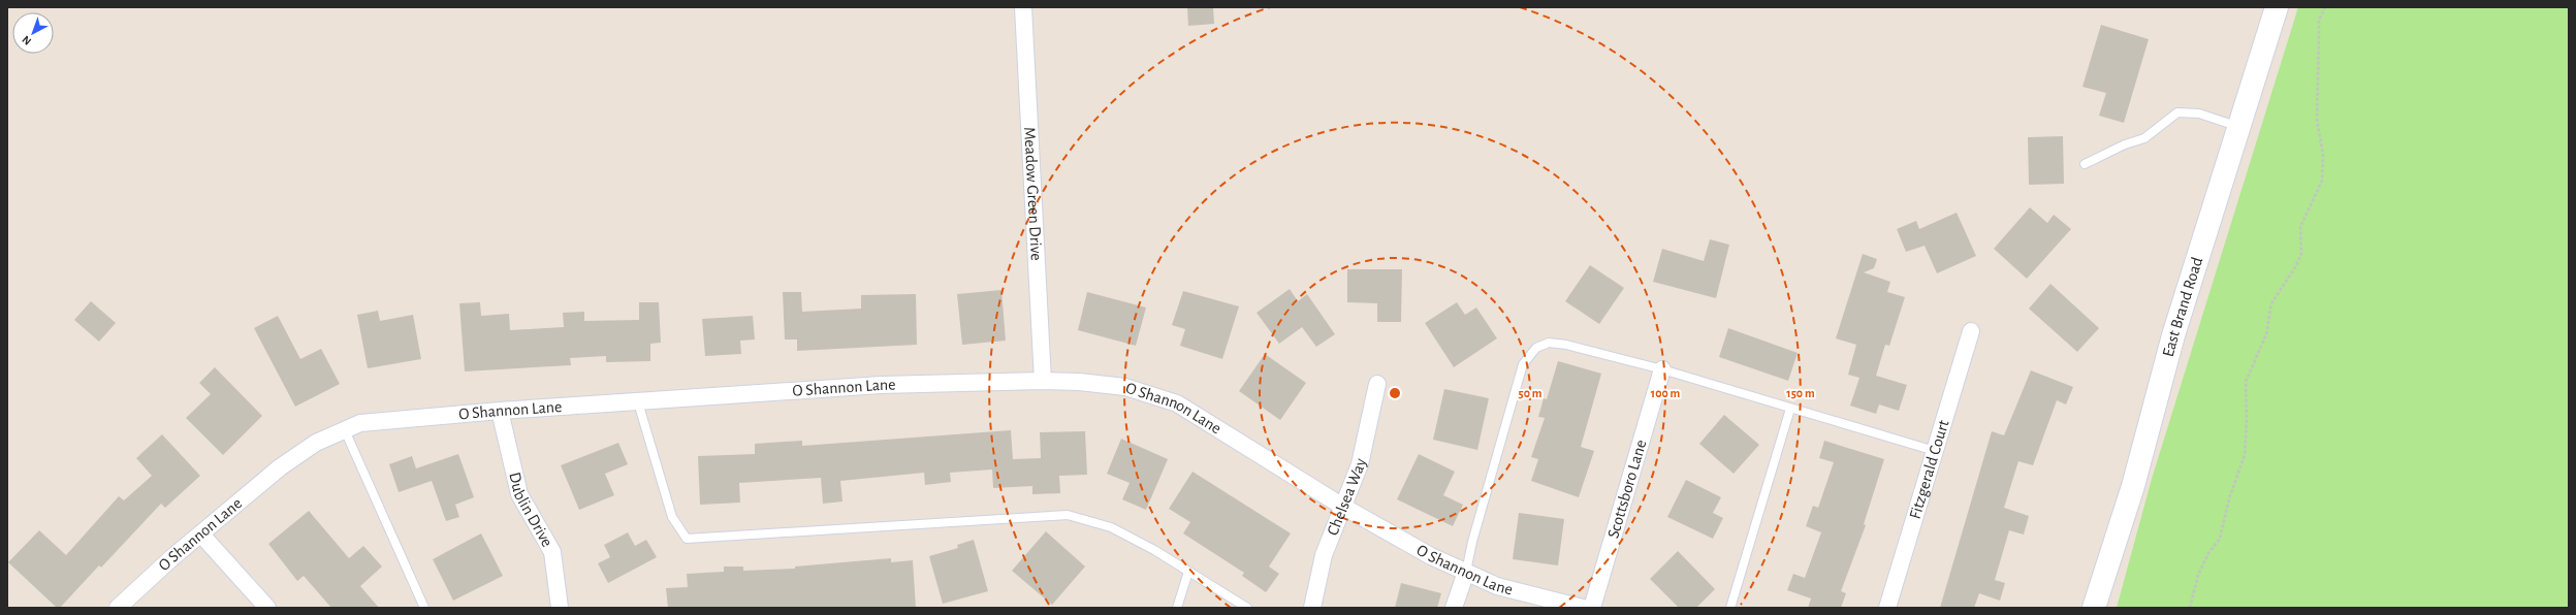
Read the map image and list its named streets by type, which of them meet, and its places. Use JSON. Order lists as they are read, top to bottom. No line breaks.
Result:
{"streets":{"main road":["East Brand Road"],"street":["Meadow Green Drive","O Shannon Lane","Fitzgerald Court","Scottsboro Lane","Chelsea Way","Dublin Drive"]},"crossings":[["Meadow Green Drive","O Shannon Lane"],["O Shannon Lane","Chelsea Way"],["O Shannon Lane","Dublin Drive"]],"north":"bottom left","rings":["50 m","100 m","150 m"]}
